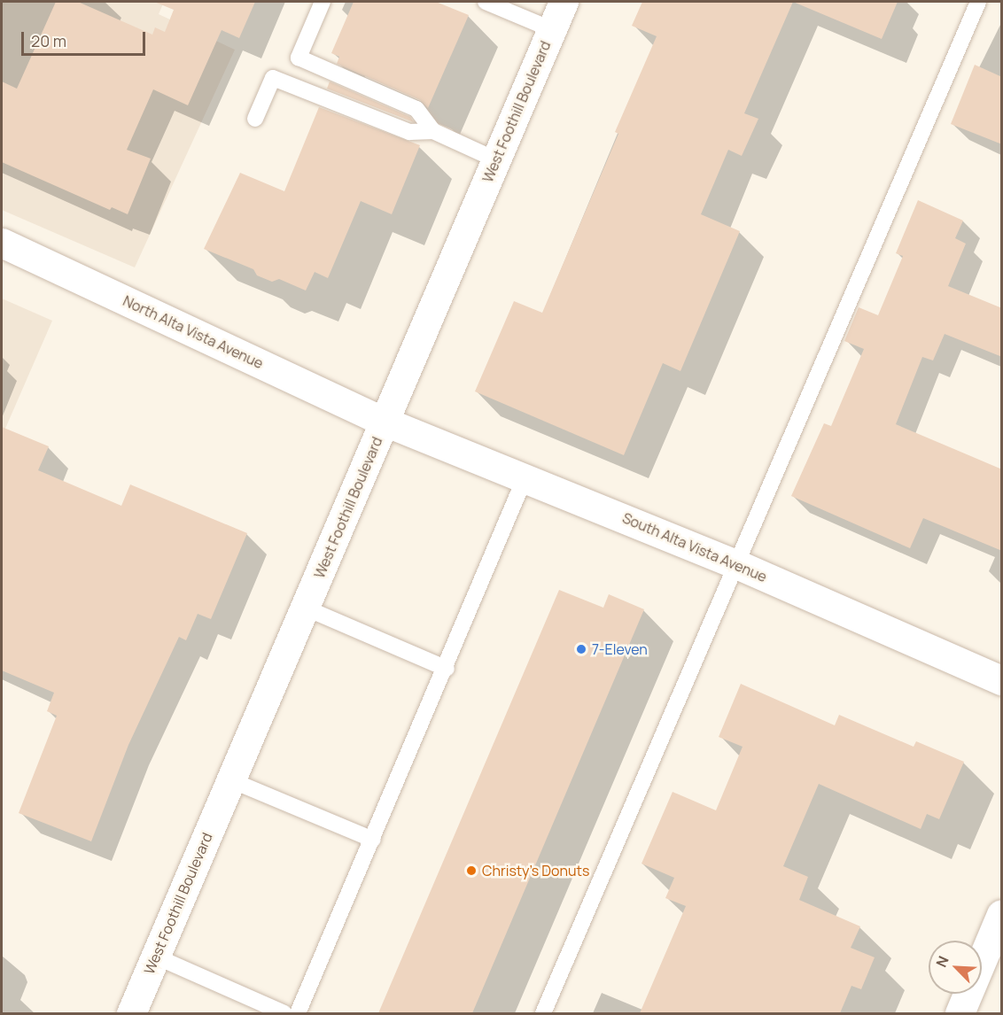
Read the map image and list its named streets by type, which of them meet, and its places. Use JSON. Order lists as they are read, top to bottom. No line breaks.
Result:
{"streets":{"street":["West Foothill Boulevard","North Alta Vista Avenue","South Alta Vista Avenue"]},"crossings":[["West Foothill Boulevard","North Alta Vista Avenue"],["West Foothill Boulevard","South Alta Vista Avenue"],["North Alta Vista Avenue","South Alta Vista Avenue"]],"places":["7-Eleven","Christy's Donuts"],"scale_bar":"20 m","north":"top left"}
